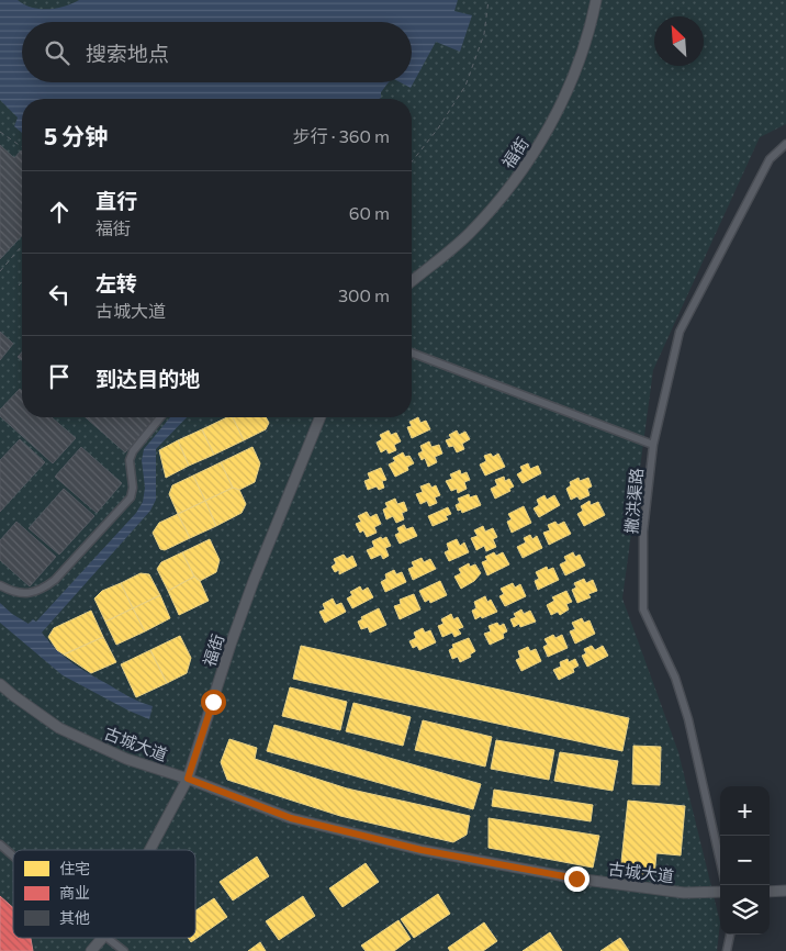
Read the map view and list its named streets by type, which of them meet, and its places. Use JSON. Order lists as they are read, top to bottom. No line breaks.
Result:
{"streets":{"street":["福街","撇洪渠路","古城大道"]},"crossings":[["福街","古城大道"]],"legend":["住宅","商业","其他"],"north":"top left","page":{"search":"搜索地点","heading":["5 分钟","步行 · 360 m"],"list":[["直行","福街","60 m"],["左转","古城大道","300 m"],"到达目的地"],"map_buttons":["+","−"]}}
